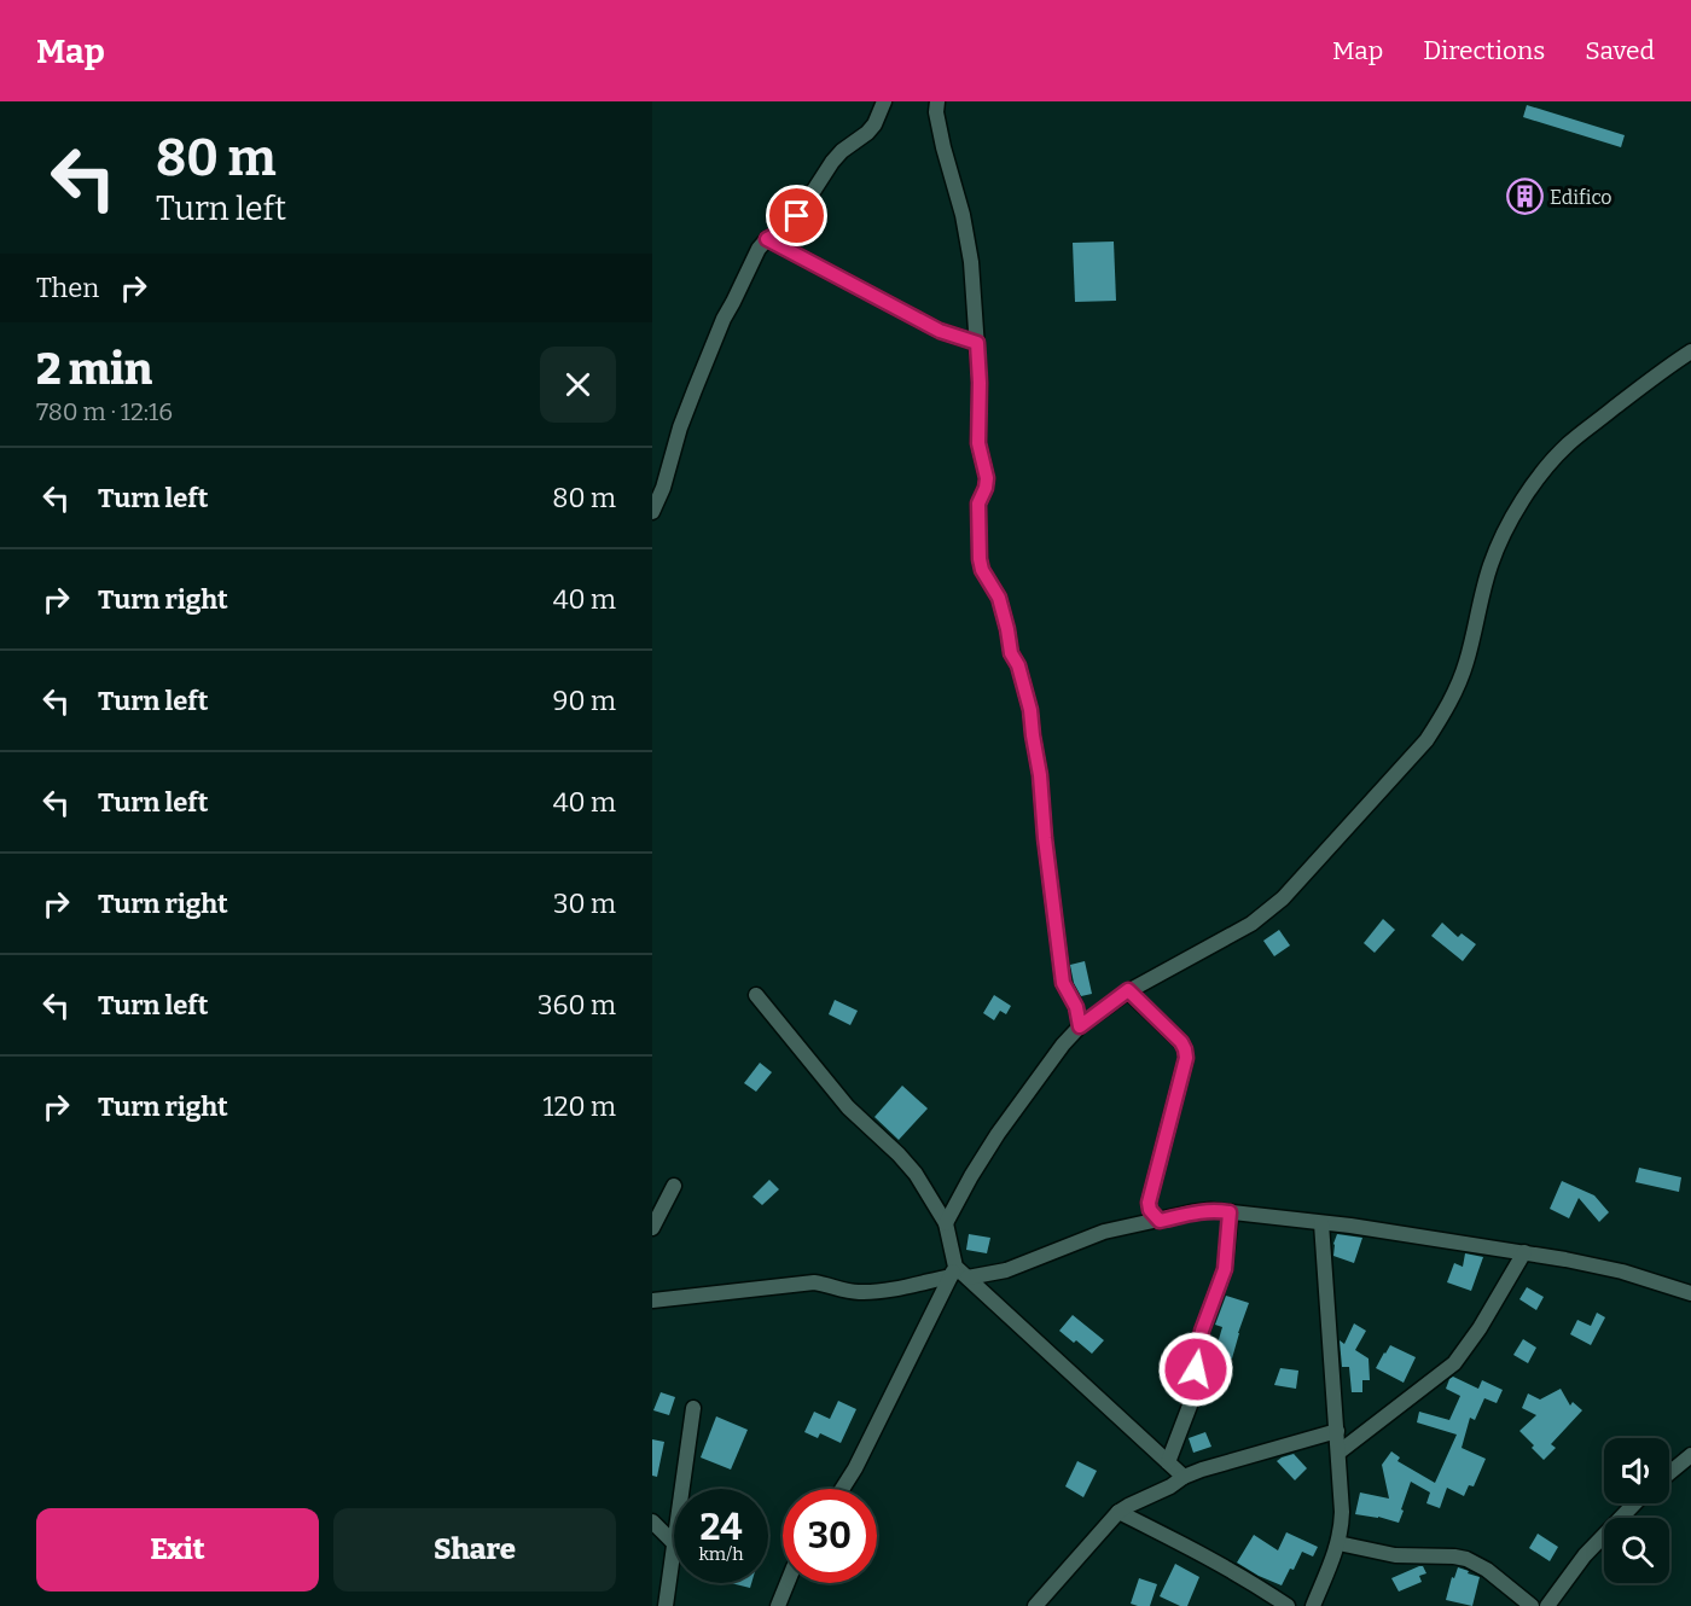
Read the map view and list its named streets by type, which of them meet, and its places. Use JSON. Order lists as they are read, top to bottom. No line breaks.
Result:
{"places":{"building":["Edifico"]},"page":{"header":"Map","nav":["Map","Directions","Saved"],"turn":["80 m","Turn left"],"then":"Then","heading":["2 min","780 m · 12:16"],"list":[{"name":"Turn left","value":"80 m"},{"name":"Turn right","value":"40 m"},{"name":"Turn left","value":"90 m"},{"name":"Turn left","value":"40 m"},{"name":"Turn right","value":"30 m"},{"name":"Turn left","value":"360 m"},{"name":"Turn right","value":"120 m"}],"speed":"24 km/h","limit":"30","buttons":["Exit","Share"]}}
